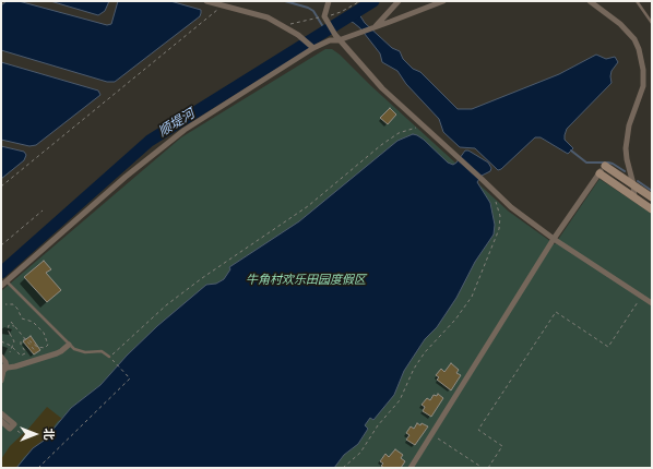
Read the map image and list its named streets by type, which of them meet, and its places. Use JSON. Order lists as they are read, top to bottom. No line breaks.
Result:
{"water":["顺堤河"],"parks":["牛角村欢乐田园度假区"],"north":"right"}
